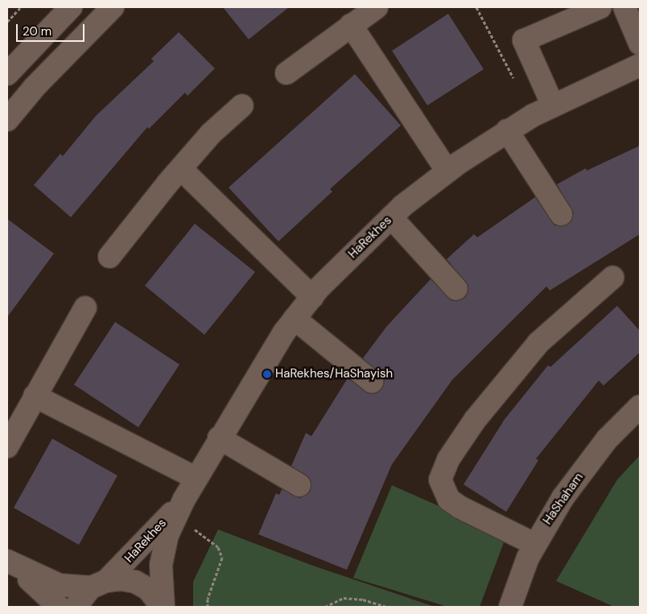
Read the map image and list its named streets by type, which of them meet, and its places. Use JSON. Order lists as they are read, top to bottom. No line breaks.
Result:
{"streets":{"street":["HaRekhes","HaShaham"]},"places":["HaRekhes/HaShayish"],"scale_bar":"20 m"}
